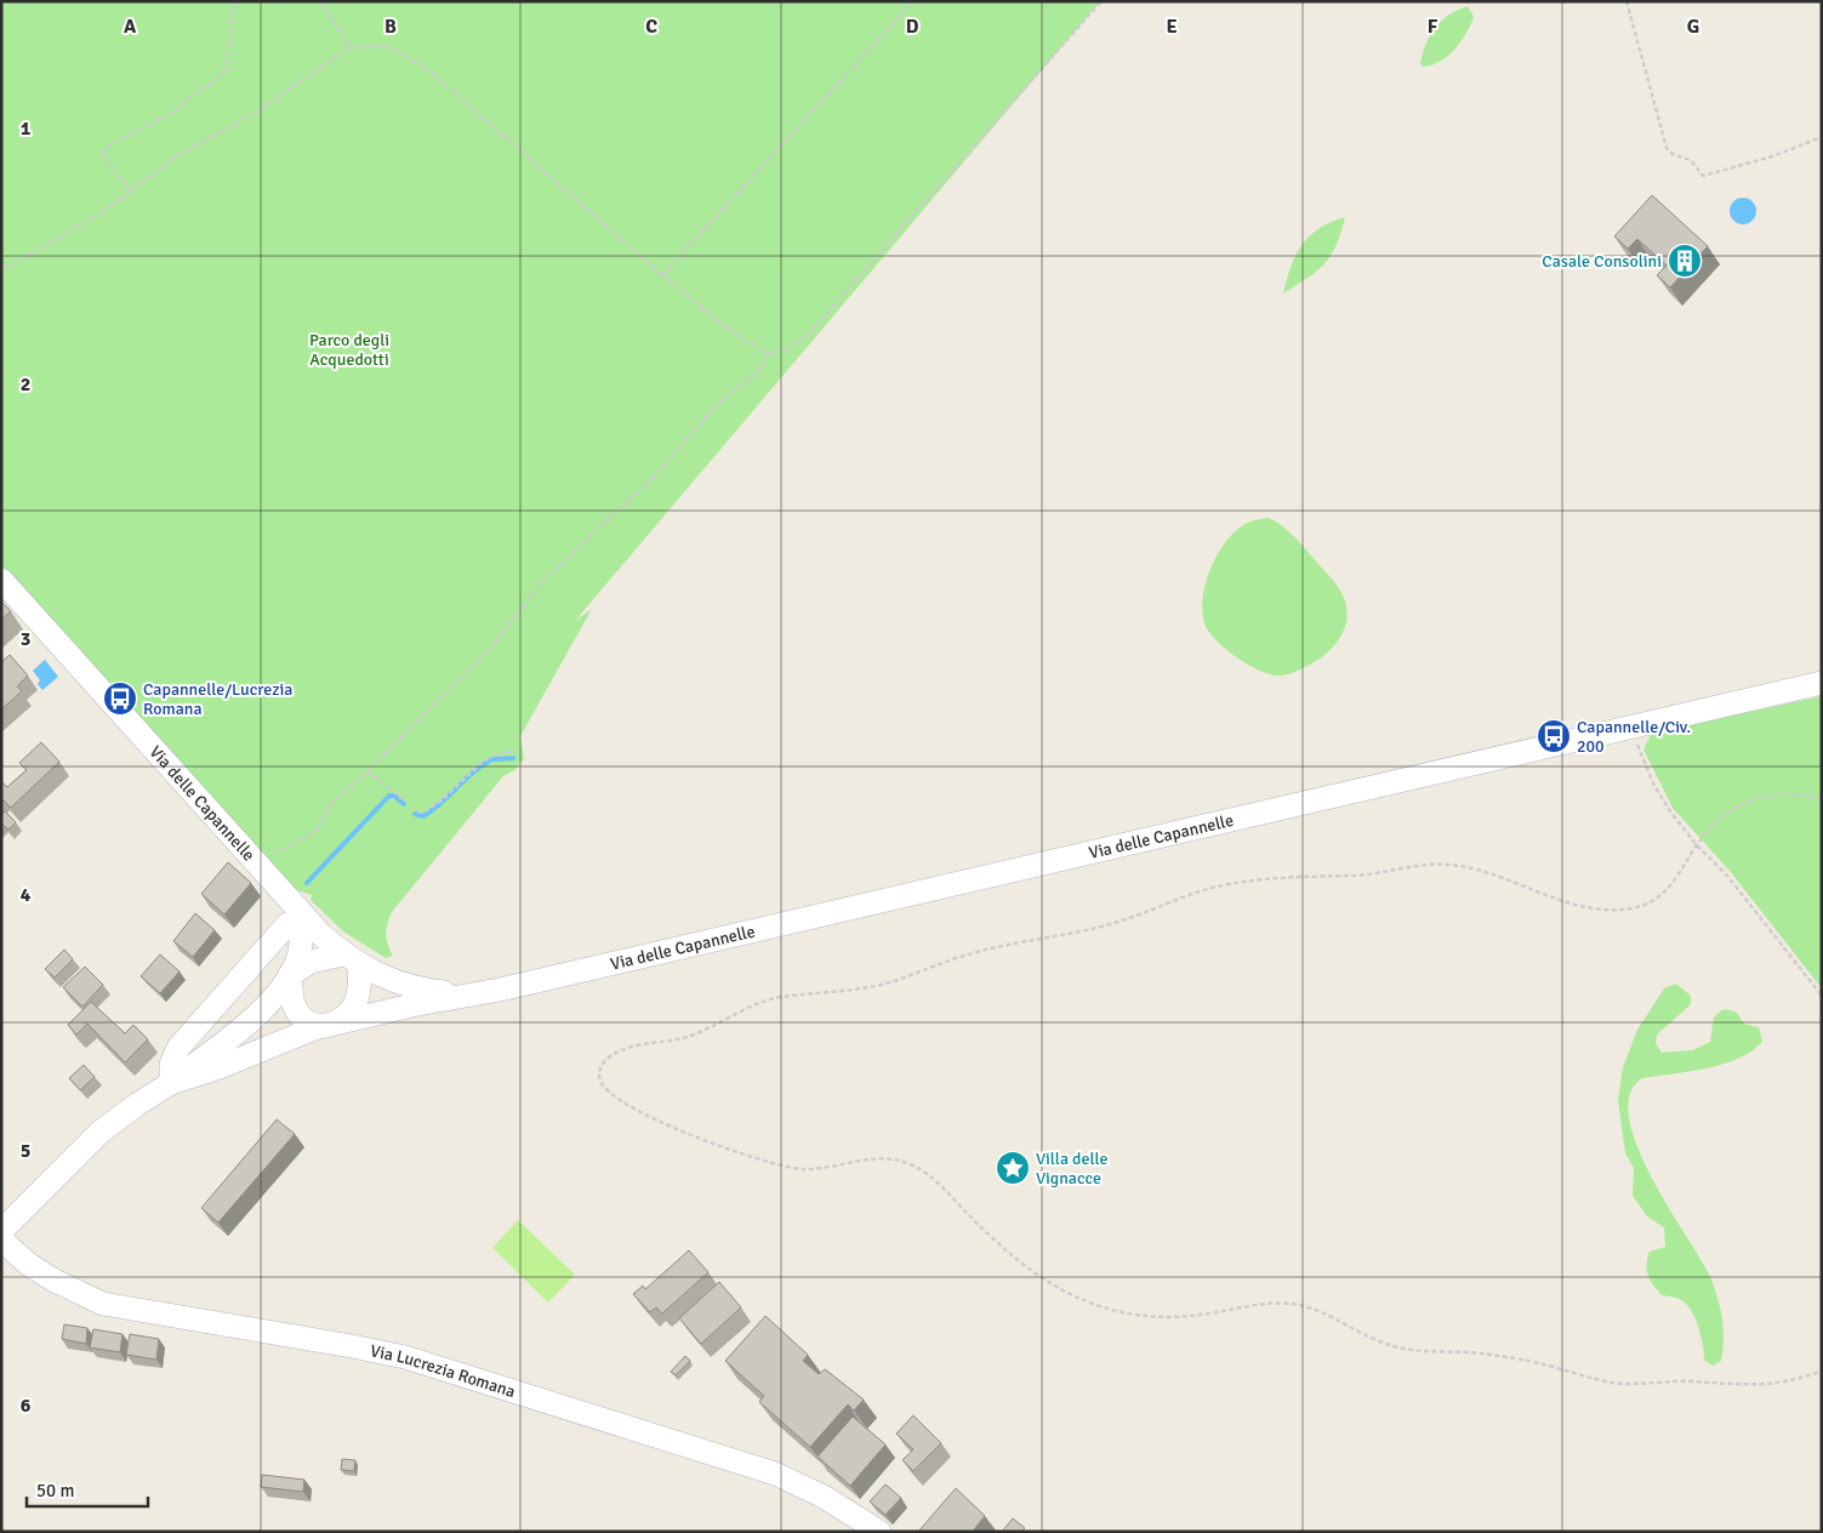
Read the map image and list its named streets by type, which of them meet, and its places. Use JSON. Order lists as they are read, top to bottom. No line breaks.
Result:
{"streets":{"street":["Via delle Capannelle","Via Lucrezia Romana"]},"parks":["Parco degli Acquedotti"],"places":{"building":["Casale Consolini"],"bus stop":["Capannelle/Lucrezia Romana","Capannelle/Civ. 200"],"place":["Villa delle Vignacce"]},"scale_bar":"50 m","grid":{"columns":["A","B","C","D","E","F","G"],"rows":["1","2","3","4","5","6"]}}
